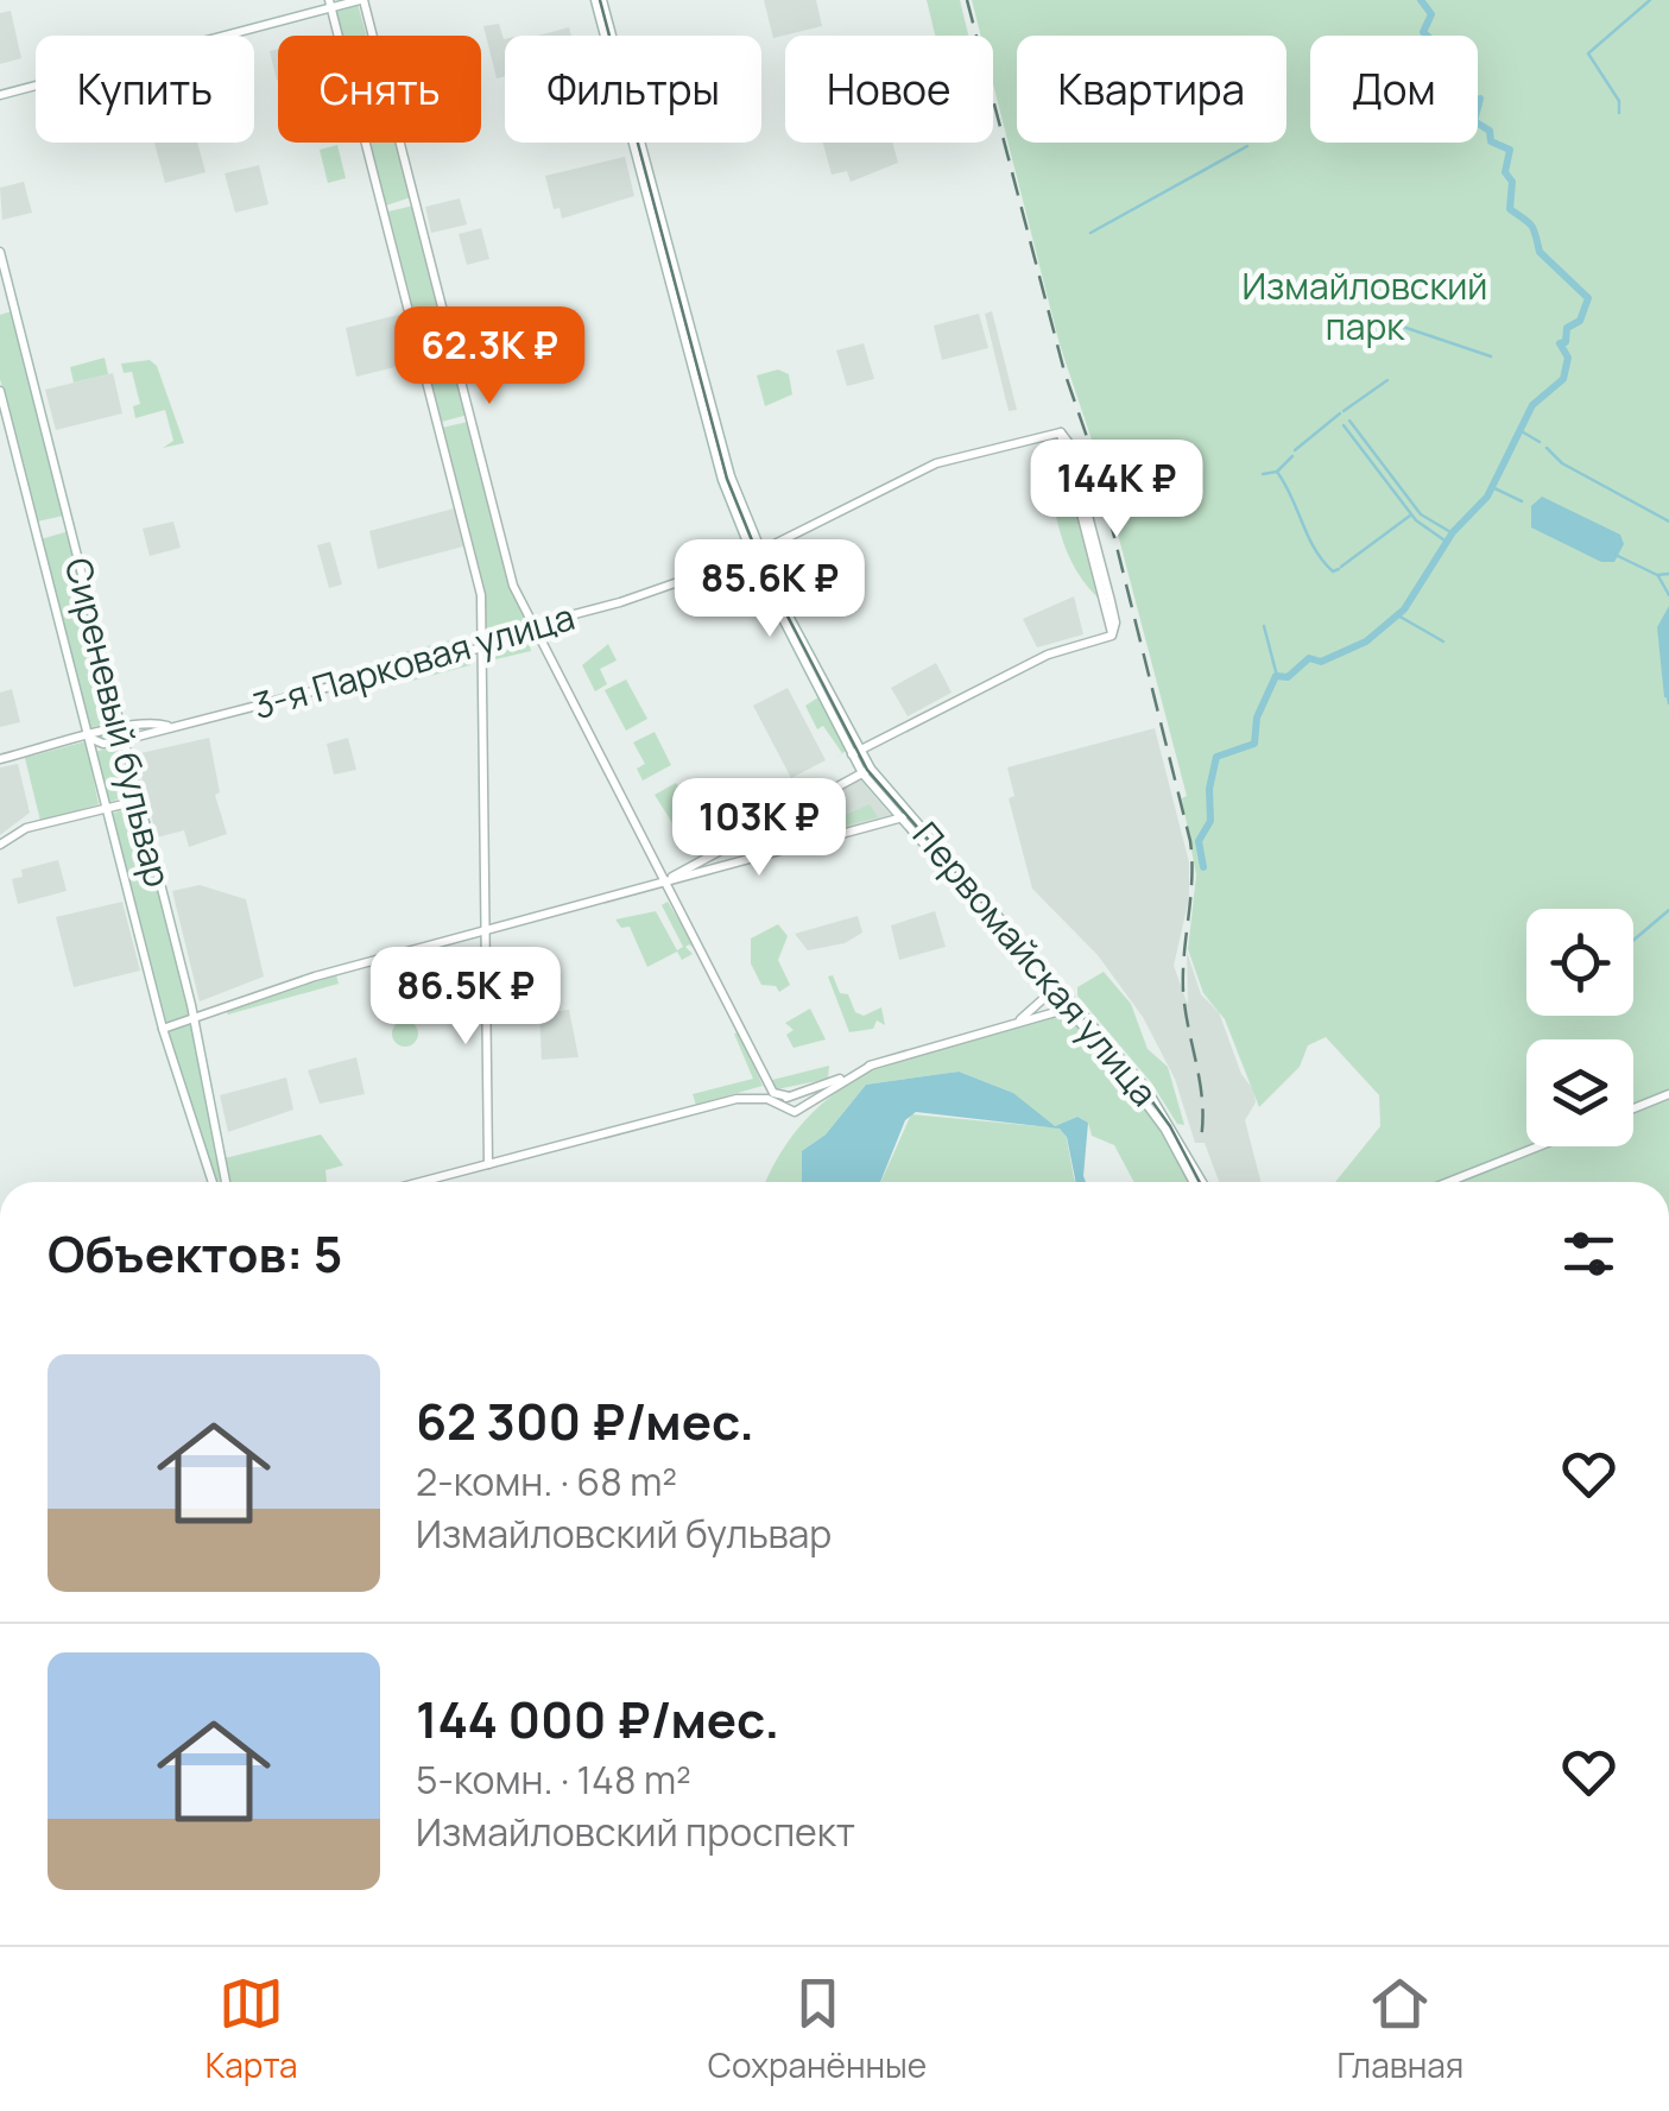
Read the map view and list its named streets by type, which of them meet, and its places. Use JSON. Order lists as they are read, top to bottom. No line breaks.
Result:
{"streets":{"street":["3-я Парковая улица","Сиреневый бульвар","Первомайская улица"]},"crossings":[["3-я Парковая улица","Сиреневый бульвар"],["3-я Парковая улица","Первомайская улица"]],"parks":["Измайловский парк"],"page":{"chip":["Купить","Снять","Фильтры","Новое","Квартира","Дом"],"price":["62.3K ₽","144K ₽","85.6K ₽","103K ₽","86.5K ₽"],"heading":"Объектов: 5","list":[{"name":"62 300 ₽/мес.","note":"2-комн. · 68 m² · Измайловский бульвар"},{"name":"144 000 ₽/мес.","note":"5-комн. · 148 m² · Измайловский проспект"}],"tabs":["Карта","Сохранённые","Главная"]}}
